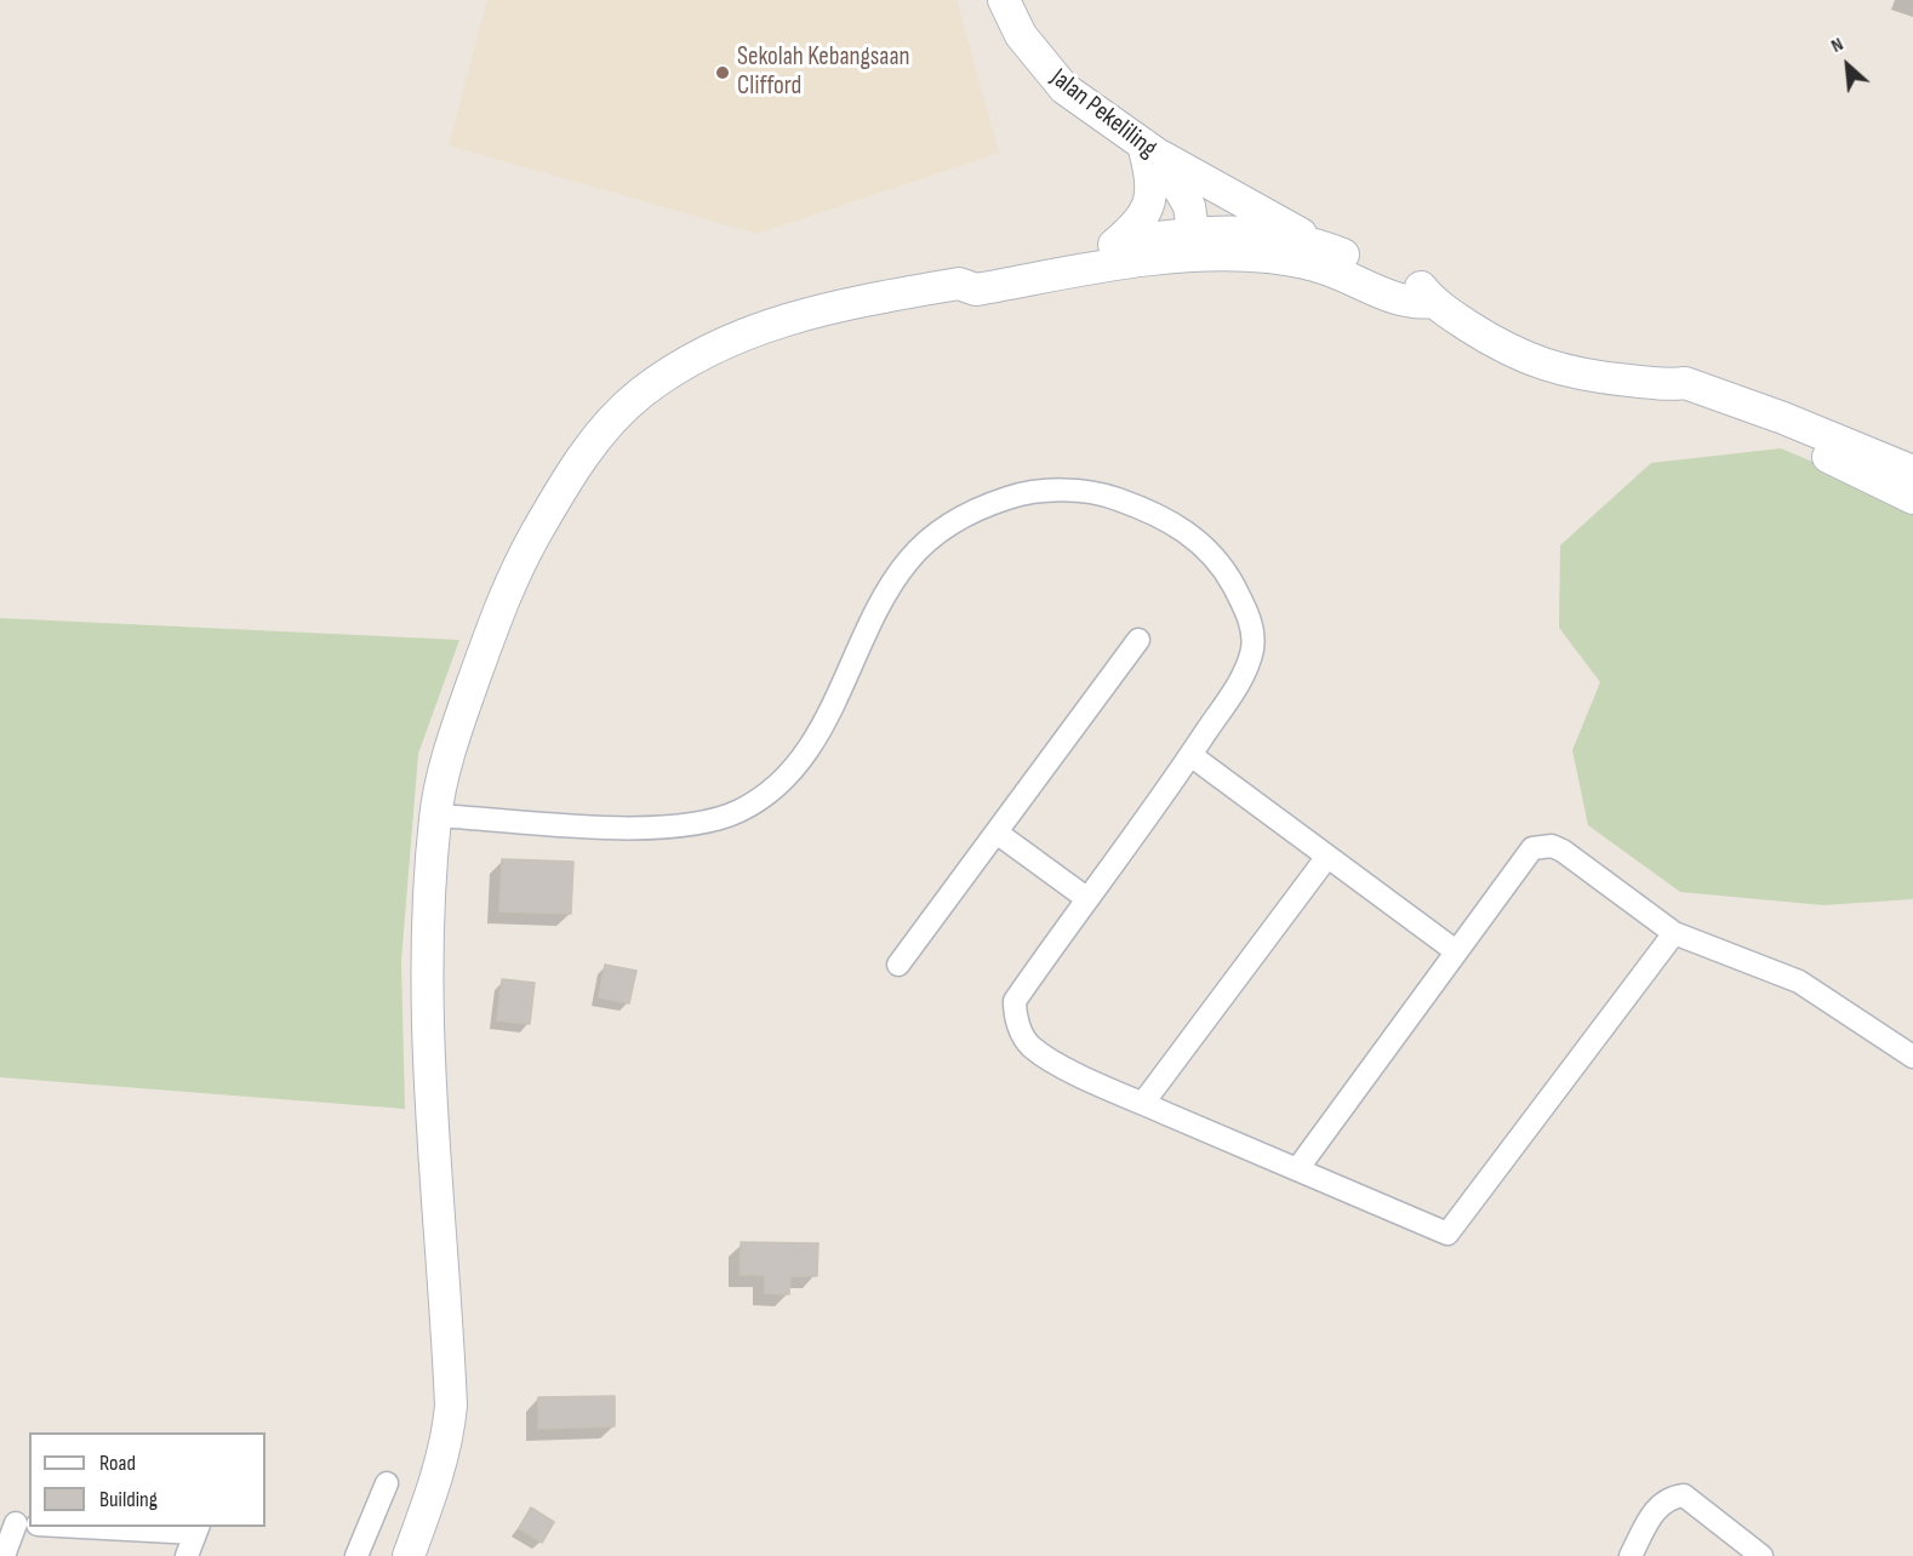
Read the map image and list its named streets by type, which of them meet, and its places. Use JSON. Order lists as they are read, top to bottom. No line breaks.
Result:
{"streets":{"street":["Jalan Pekeliling"]},"places":["Sekolah Kebangsaan Clifford"],"legend":["Road","Building"],"north":"top left"}
